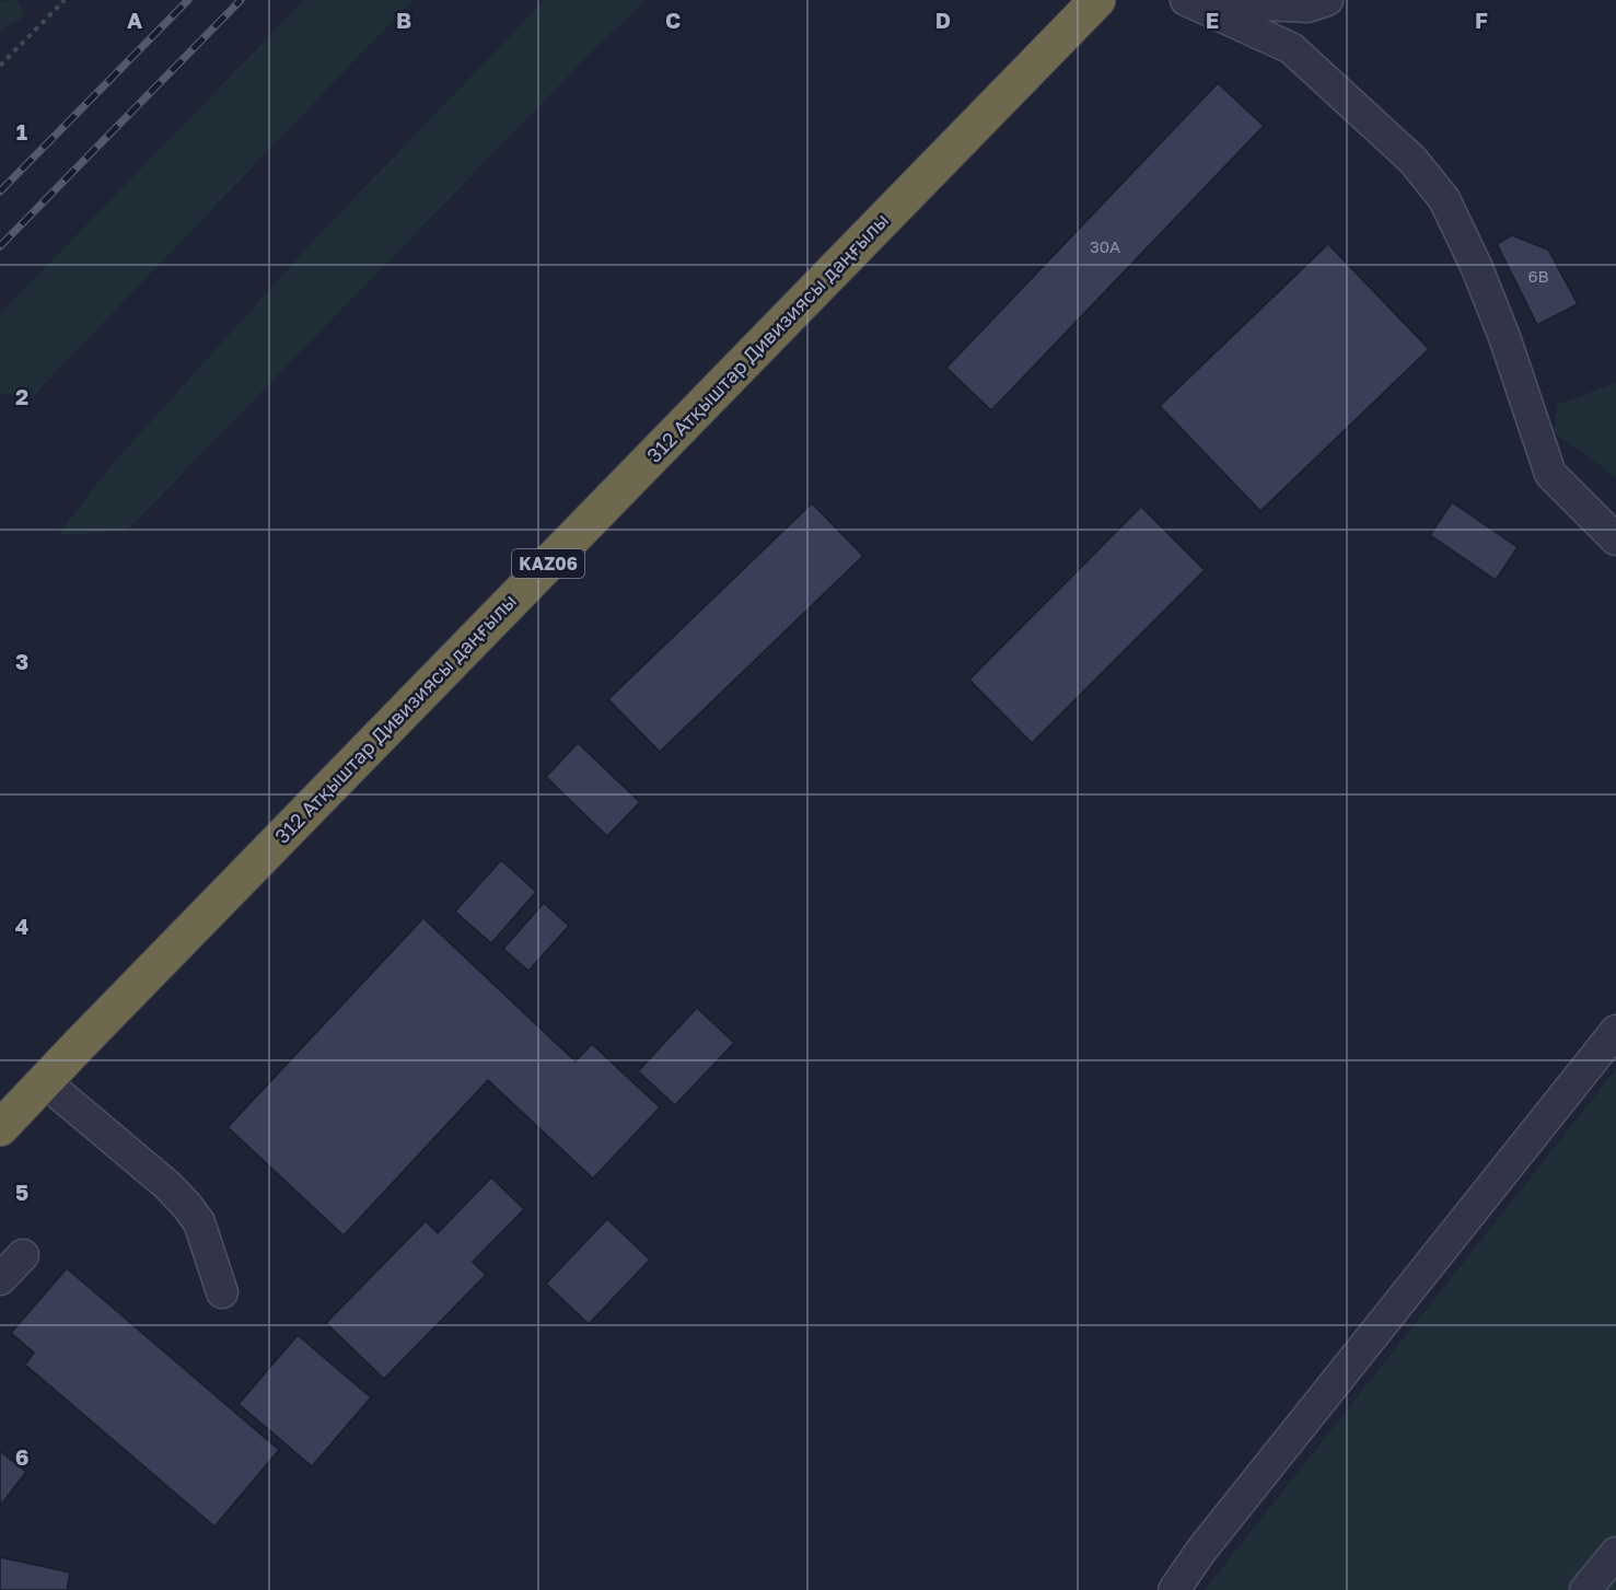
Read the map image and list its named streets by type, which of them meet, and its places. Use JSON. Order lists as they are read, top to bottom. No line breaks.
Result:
{"streets":{"highway":["312 Атқыштар Дивизиясы даңғылы","KАZ06"]},"house_numbers":["30А","6В"],"grid":{"columns":["A","B","C","D","E","F"],"rows":["1","2","3","4","5","6"]}}
